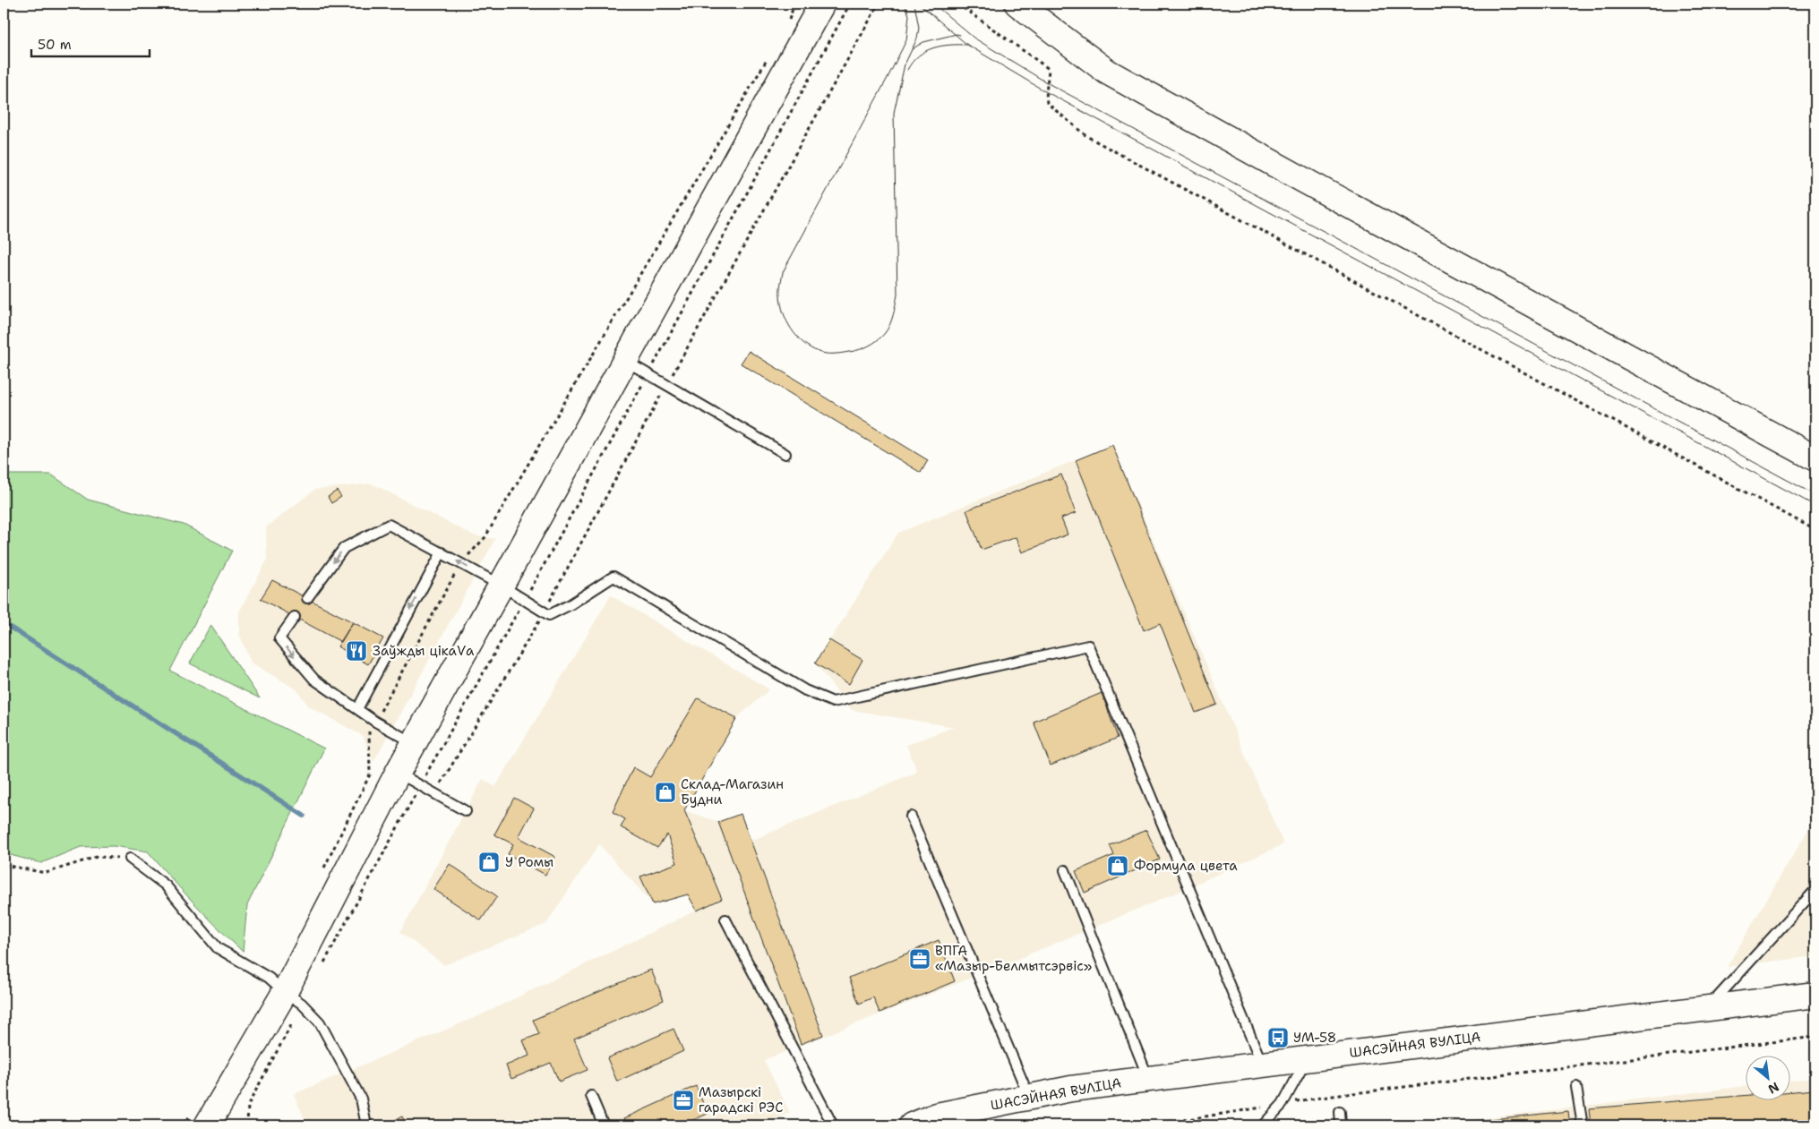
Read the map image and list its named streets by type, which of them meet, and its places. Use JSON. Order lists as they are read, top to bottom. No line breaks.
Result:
{"streets":{"main road":["ШАСЭЙНАЯ ВУЛІЦА"]},"places":{"restaurant":["Заўжды цікаVа"],"shop":["Склад-Магазин Будни","У Ромы","Формула цвета"],"office":["ВПГА «Мазыр-Белмытсэрвіс»","Мазырскі гарадскі РЭС"],"bus stop":["УМ-58"]},"scale_bar":"50 m","north":"bottom right"}
